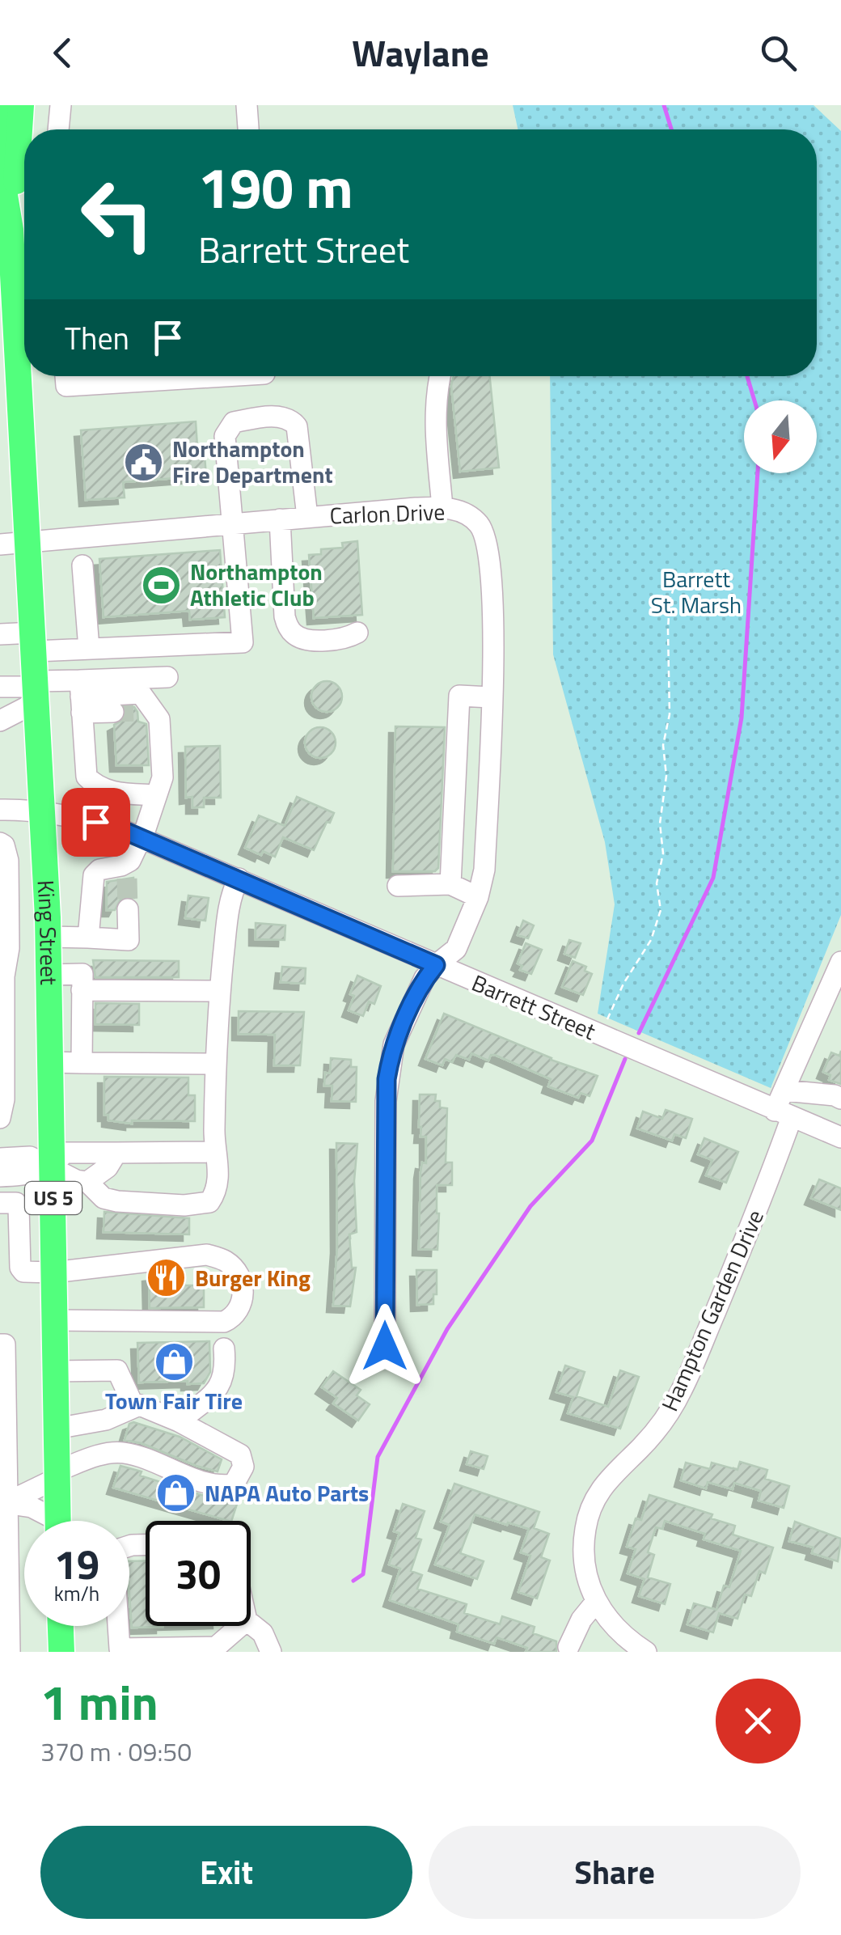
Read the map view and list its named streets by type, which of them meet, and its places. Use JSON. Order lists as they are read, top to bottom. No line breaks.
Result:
{"streets":{"main road":["King Street","US 5"],"street":["Carlon Drive","Barrett Street","Hampton Garden Drive"]},"crossings":[["Carlon Drive","King Street"],["Carlon Drive","Barrett Street"],["King Street","Barrett Street"],["Barrett Street","Hampton Garden Drive"]],"parks":["Barrett St. Marsh"],"places":{"public building":["Northampton Fire Department"],"sports":["Northampton Athletic Club"],"restaurant":["Burger King"],"shop":["Town Fair Tire","NAPA Auto Parts"]},"north":"bottom","page":{"header":"Waylane","turn":["190 m","Barrett Street"],"then":"Then","speed":"19 km/h","limit":"30","heading":["1 min","370 m · 09:50"],"buttons":["Exit","Share"]}}
